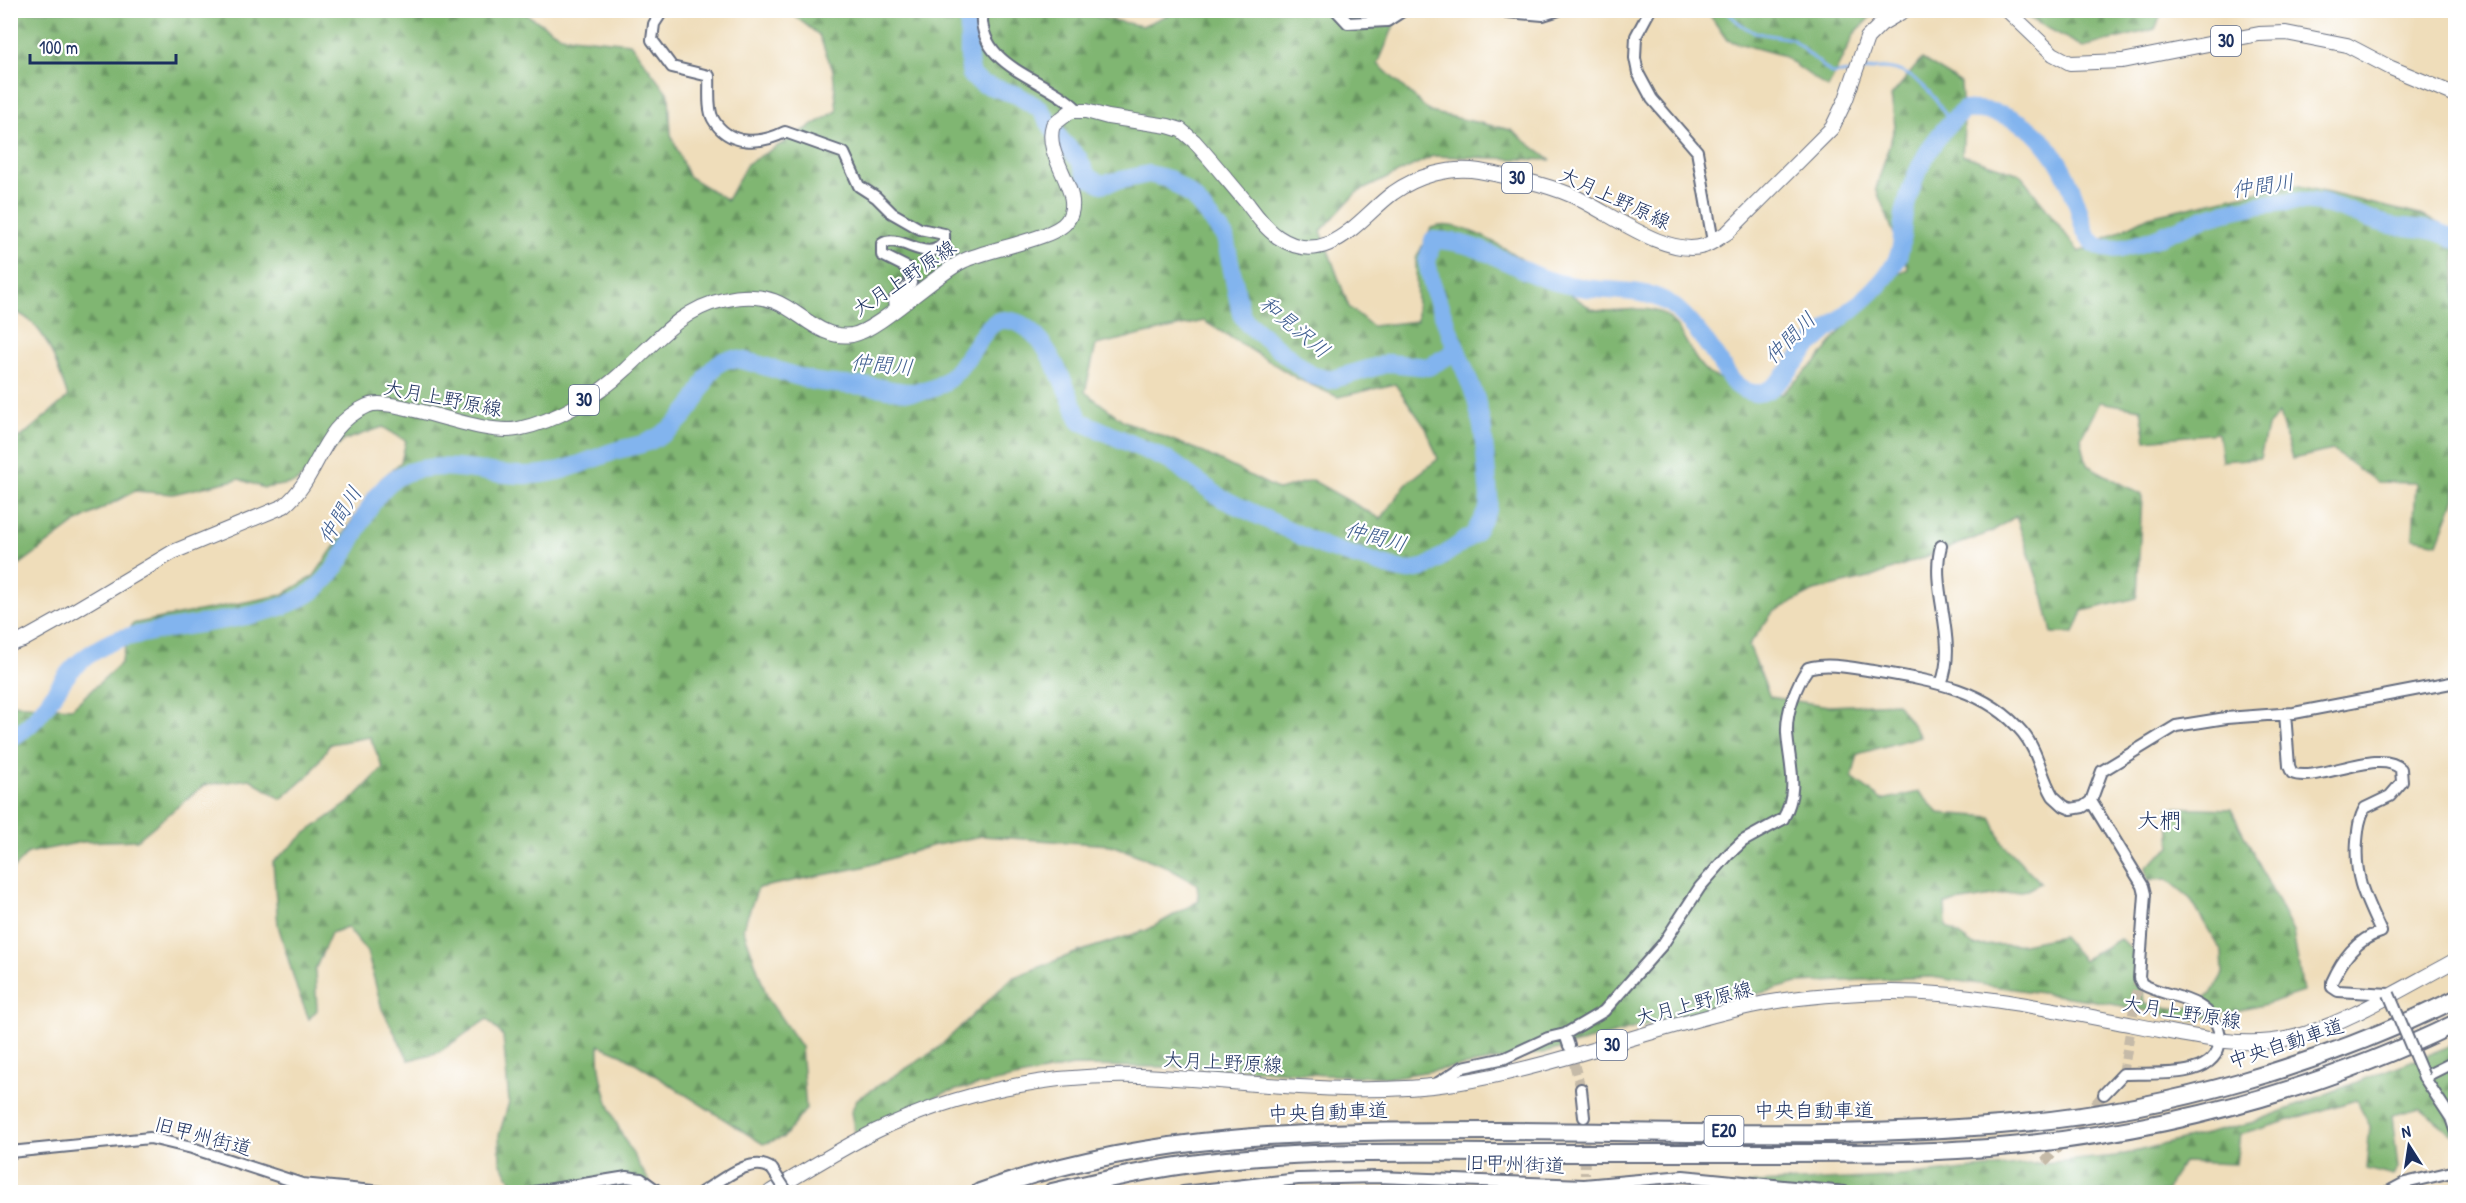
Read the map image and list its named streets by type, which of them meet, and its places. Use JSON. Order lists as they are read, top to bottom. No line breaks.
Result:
{"streets":{"highway":["中央自動車道","E20"],"main road":["30","大月上野原線"],"street":["旧甲州街道"]},"districts":["大椚"],"water":["仲間川","和見沢川"],"scale_bar":"100 m","north":"top"}
